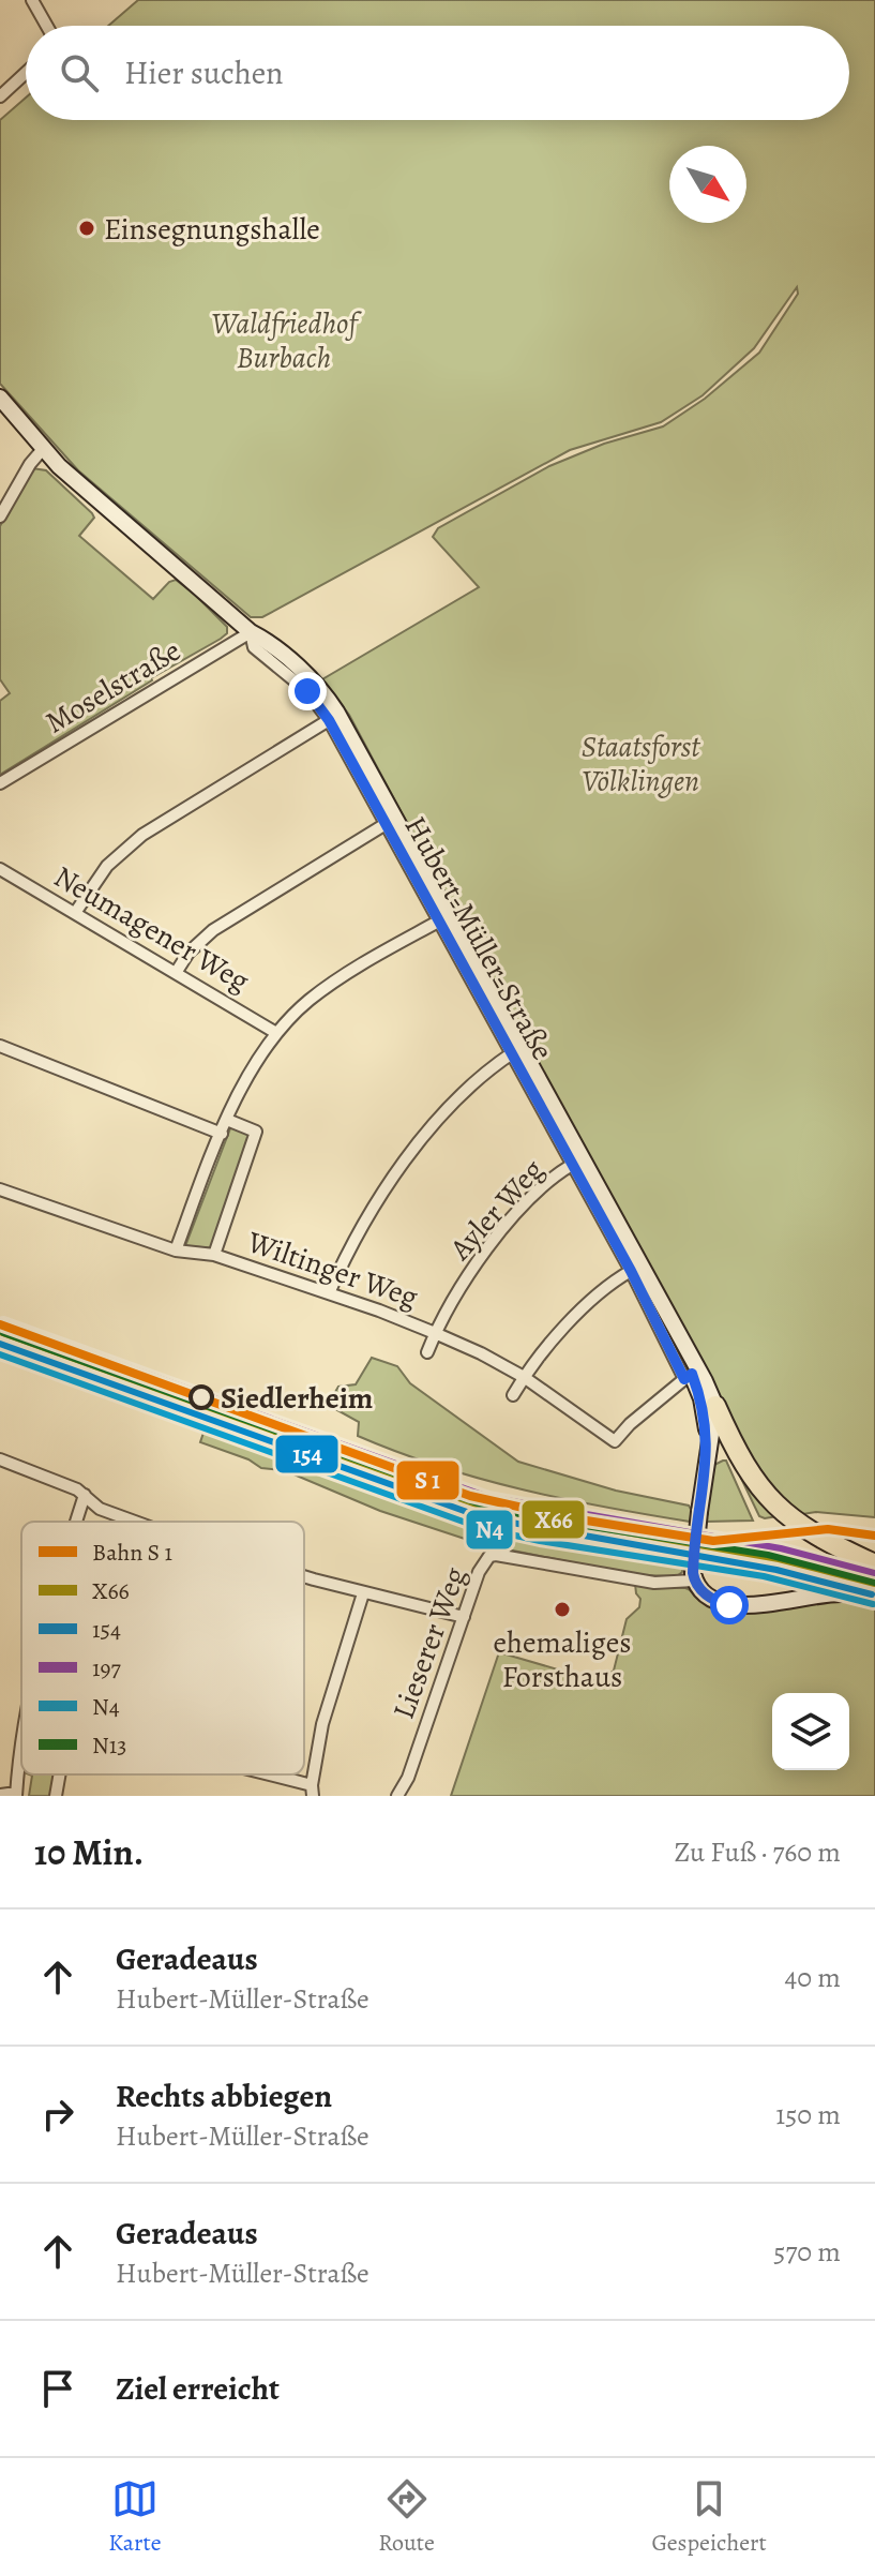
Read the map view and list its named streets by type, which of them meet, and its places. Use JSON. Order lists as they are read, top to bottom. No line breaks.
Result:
{"streets":{"main road":["Hubert-Müller-Straße"],"street":["Moselstraße","Neumagener Weg","Ayler Weg","Wiltinger Weg","Lieserer Weg"]},"crossings":[["Moselstraße","Hubert-Müller-Straße"],["Hubert-Müller-Straße","Ayler Weg"],["Hubert-Müller-Straße","Wiltinger Weg"],["Hubert-Müller-Straße","Lieserer Weg"],["Ayler Weg","Wiltinger Weg"]],"parks":["Waldfriedhof Burbach","Staatsforst Völklingen"],"places":["Einsegnungshalle","Siedlerheim","ehemaliges Forsthaus"],"lines":["transit line 197","transit line X66","transit line N13","transit line 154","transit line N4"],"legend":["Bahn S 1","X66","154","197","N4","N13"],"north":"bottom right","page":{"search":"Hier suchen","heading":["10 Min.","Zu Fuß · 760 m"],"list":[["Geradeaus","Hubert-Müller-Straße","40 m"],["Rechts abbiegen","Hubert-Müller-Straße","150 m"],["Geradeaus","Hubert-Müller-Straße","570 m"],"Ziel erreicht"],"nav":["Karte","Route","Gespeichert"]}}
